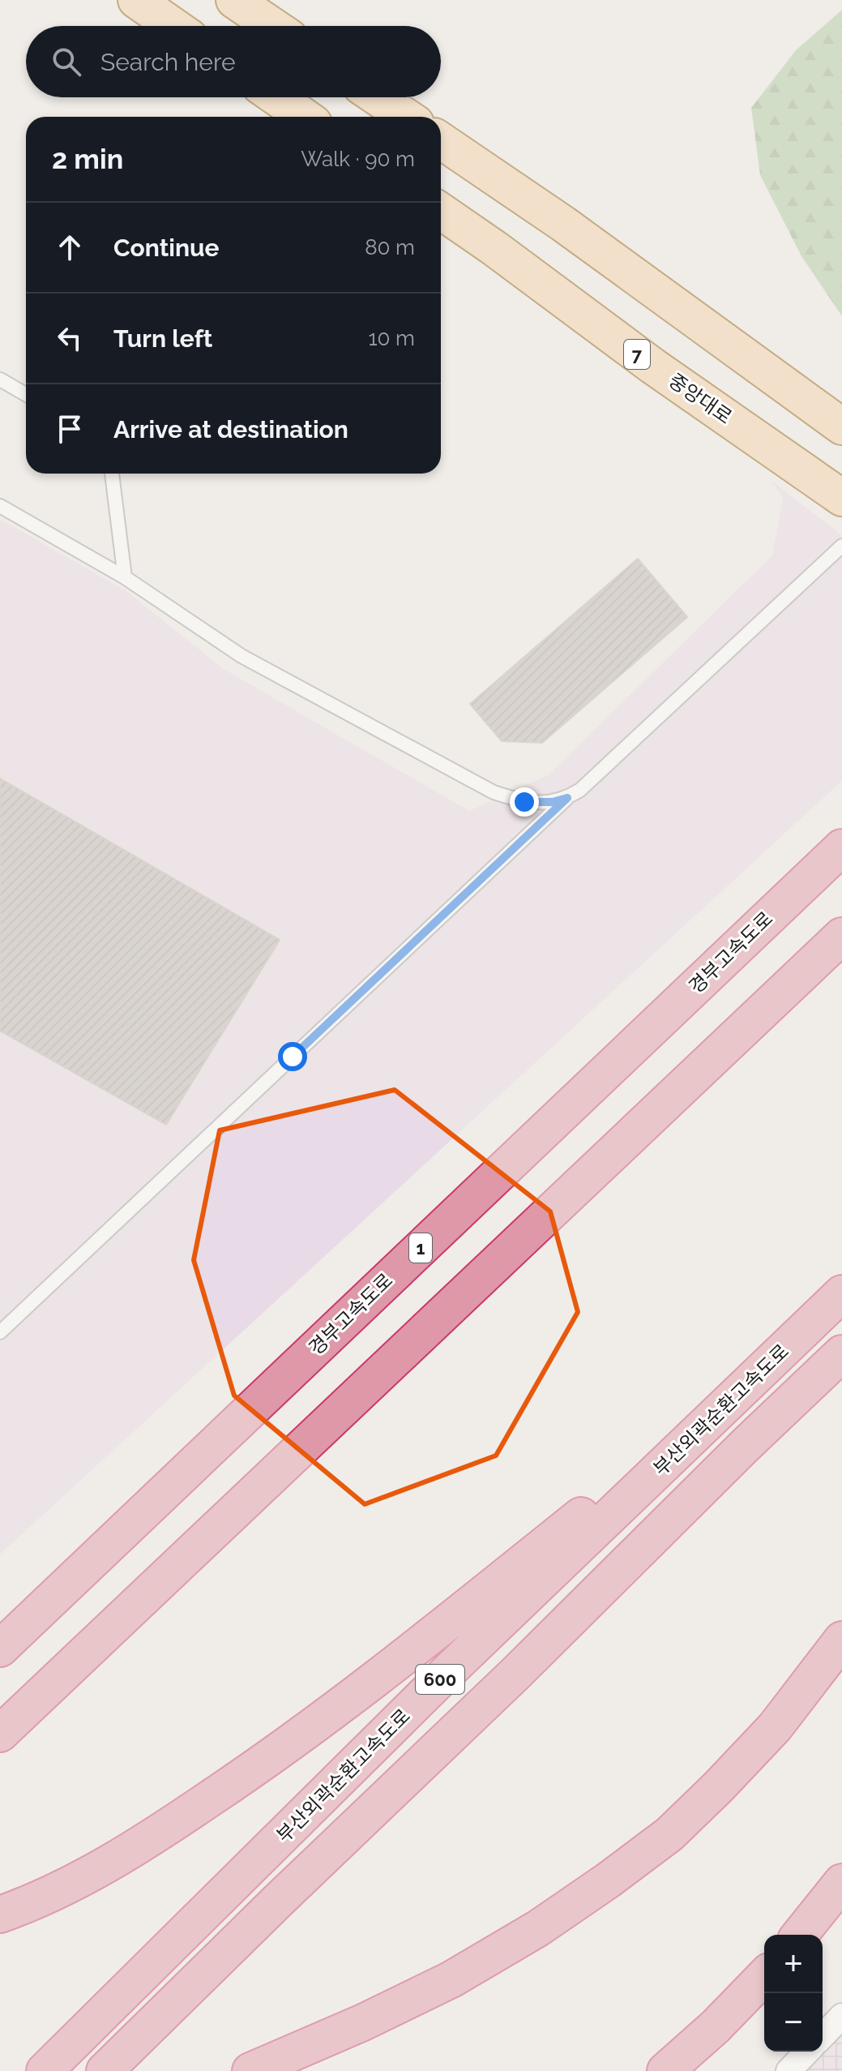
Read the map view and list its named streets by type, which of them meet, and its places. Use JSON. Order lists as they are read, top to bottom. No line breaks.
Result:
{"streets":{"highway":["경부고속도로","1","부산외곽순환고속도로","600"],"main road":["7","중앙대로"]},"page":{"search":"Search here","heading":["2 min","Walk · 90 m"],"list":[["Continue","80 m"],["Turn left","10 m"],"Arrive at destination"],"map_buttons":["+","−"]}}
